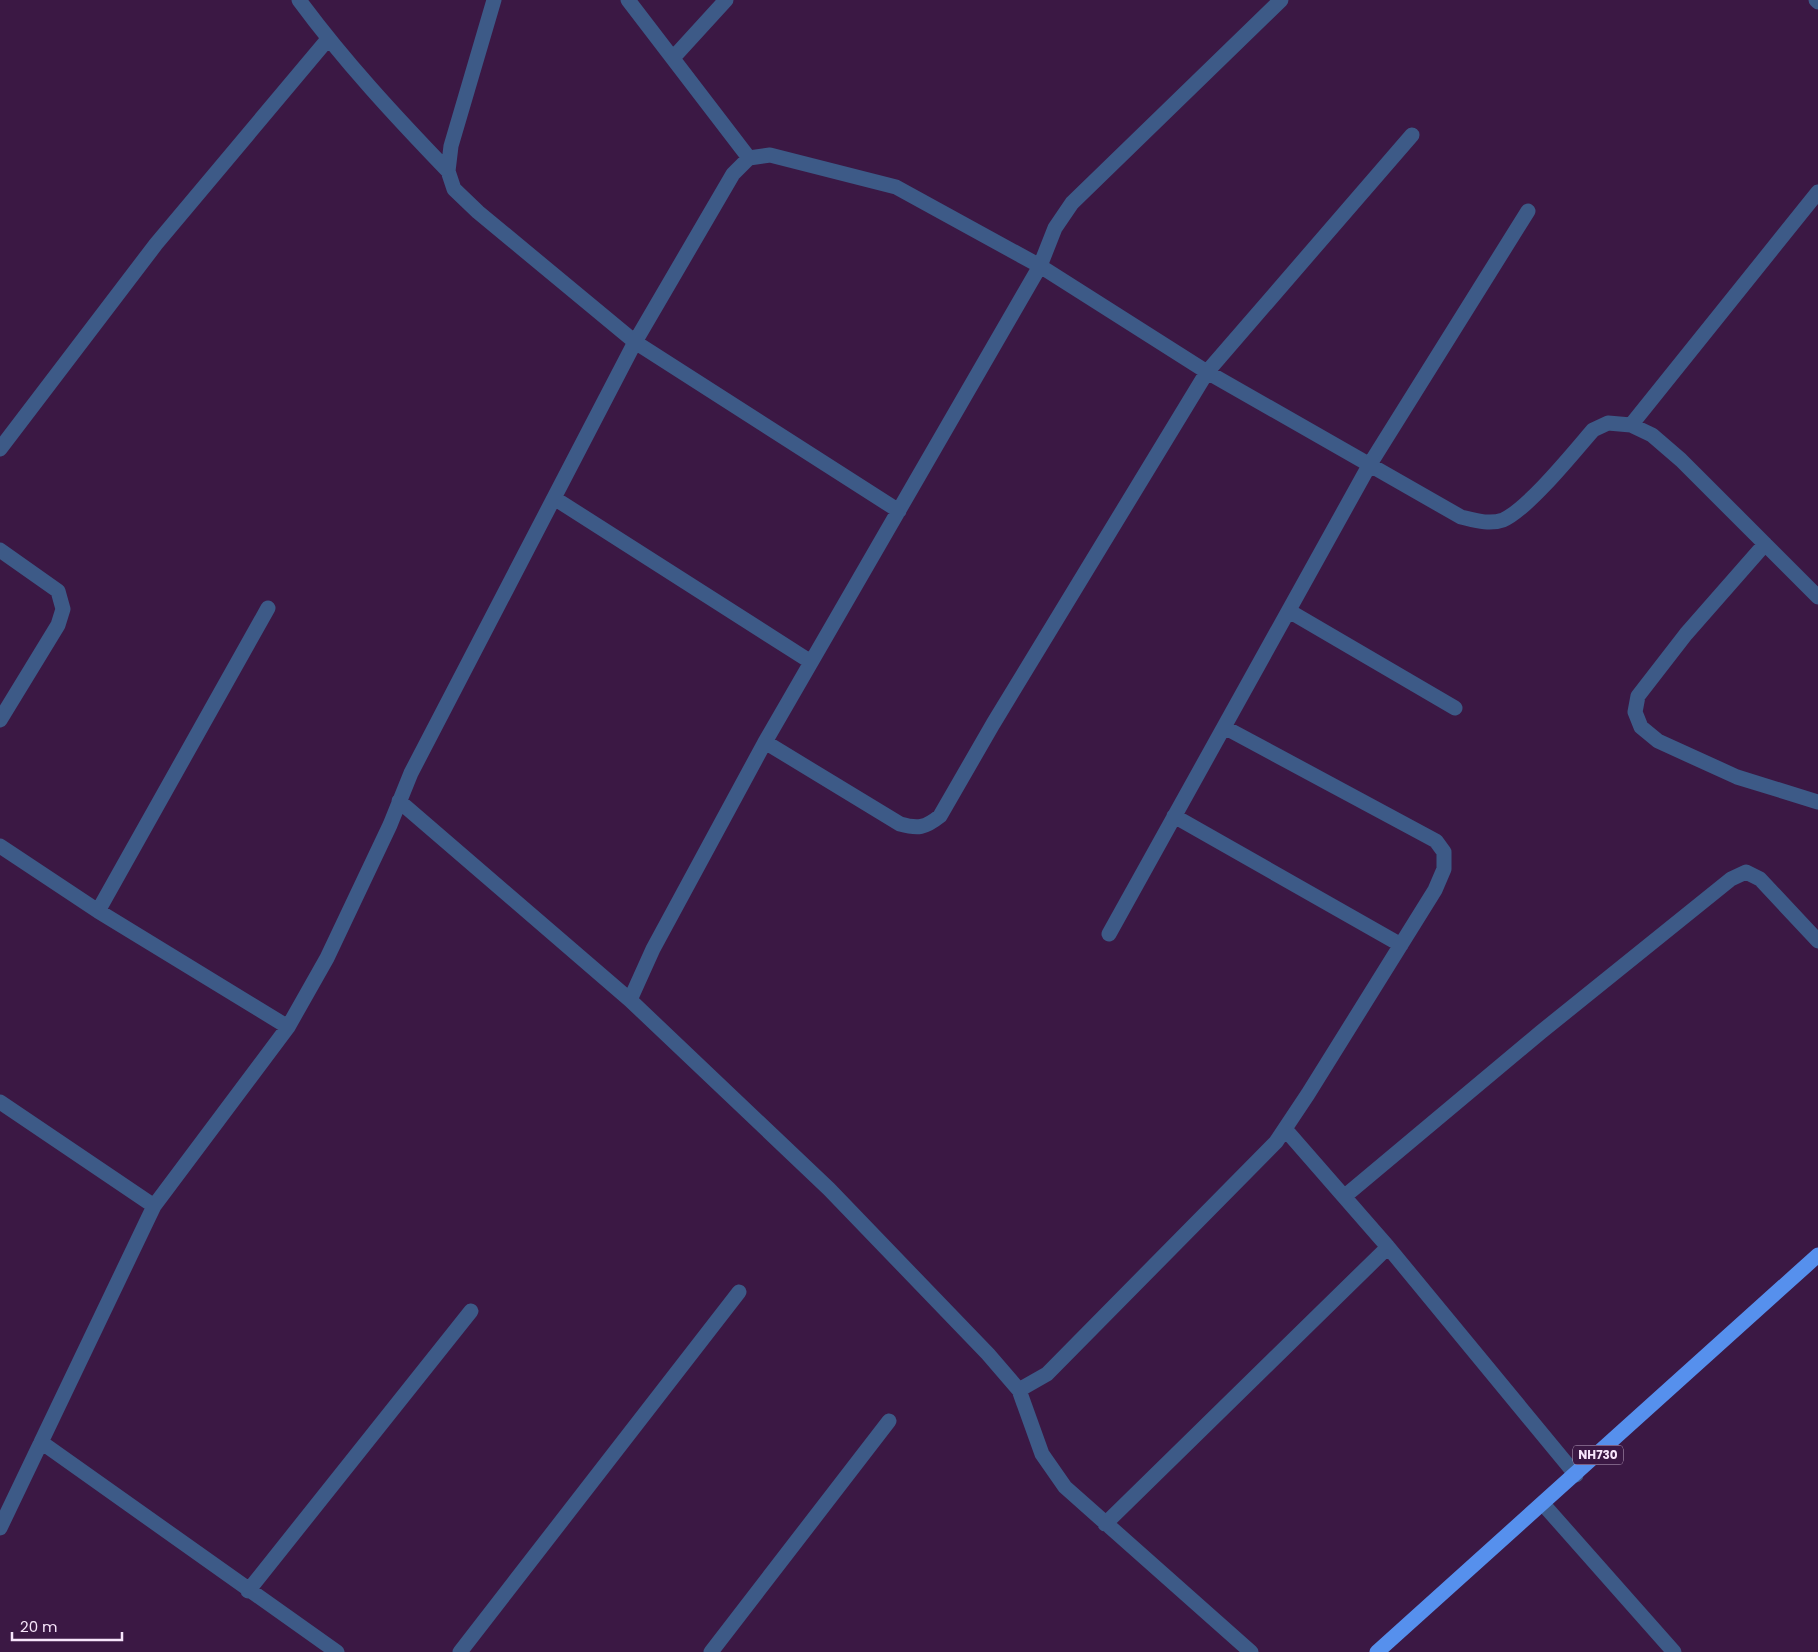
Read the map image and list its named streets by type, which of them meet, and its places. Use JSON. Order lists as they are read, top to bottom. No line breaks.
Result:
{"streets":{"highway":["NH730"]},"scale_bar":"20 m"}
